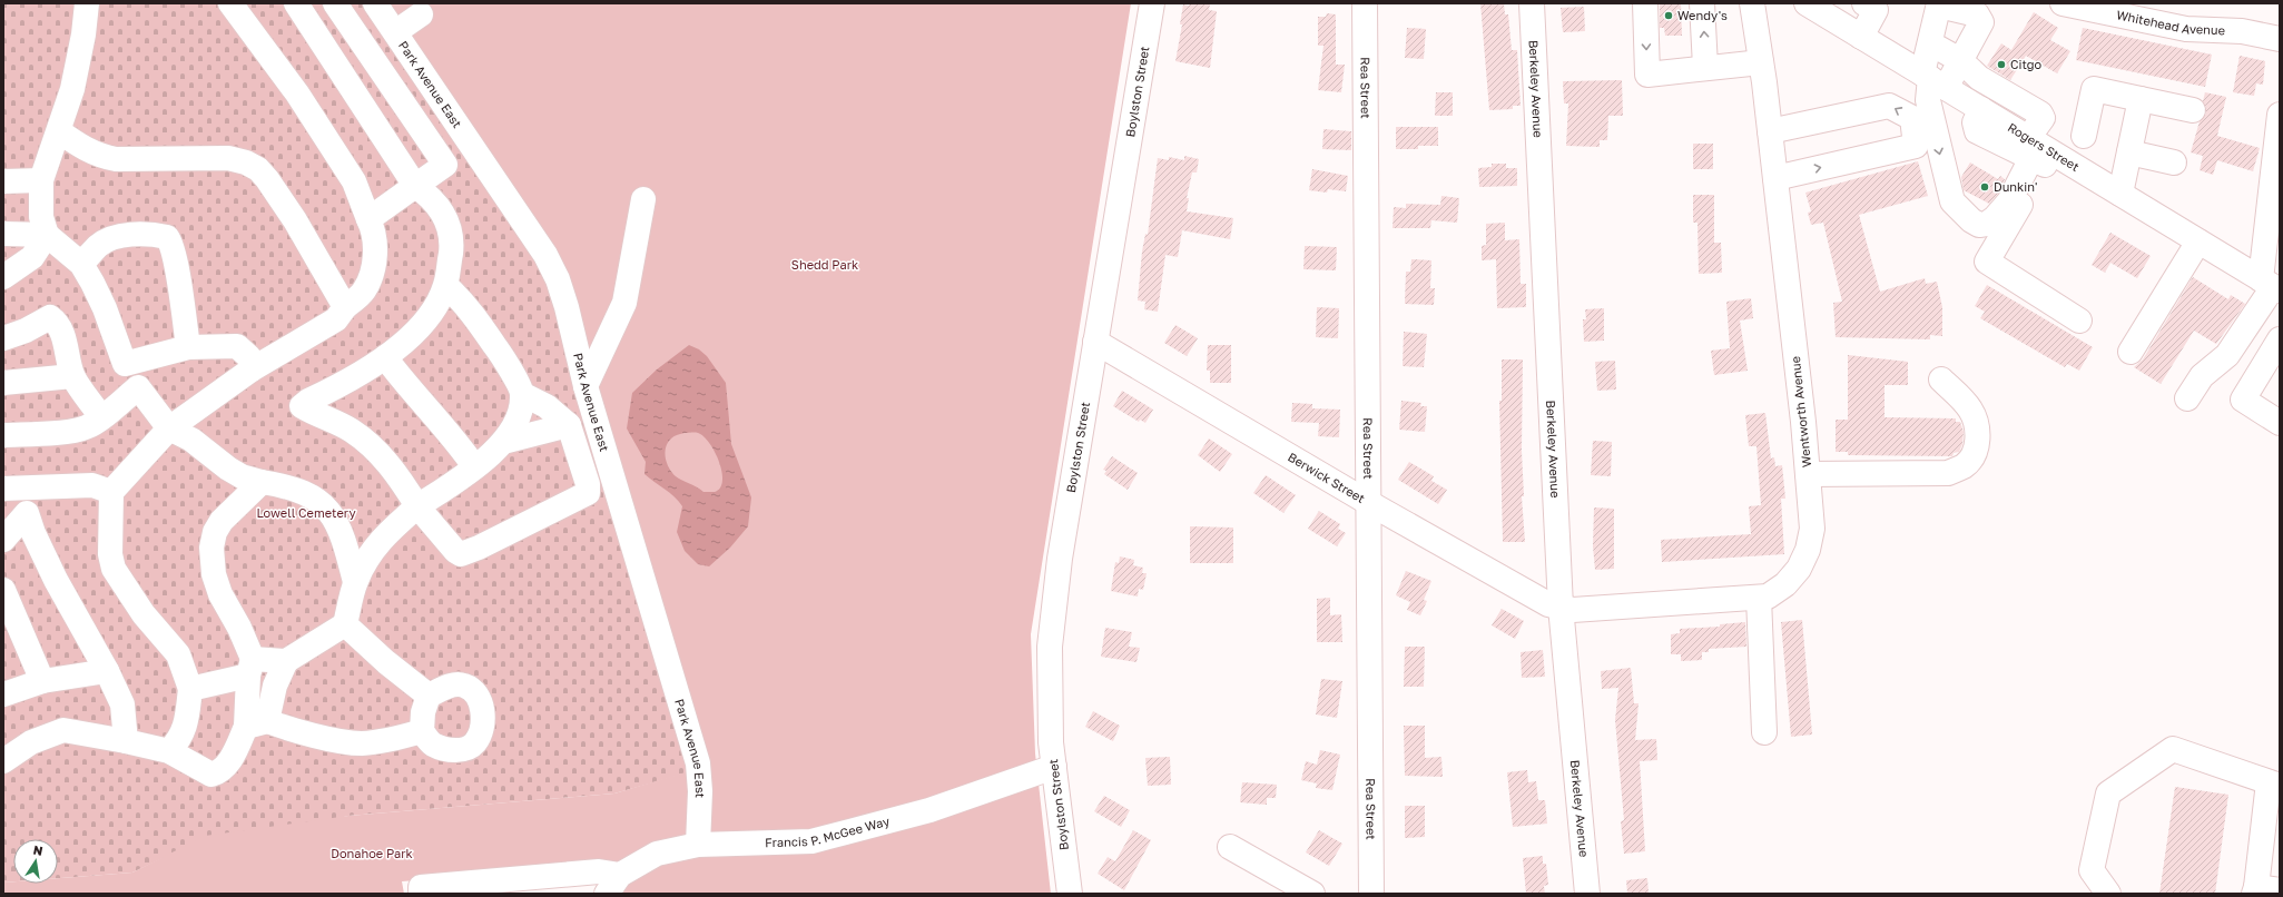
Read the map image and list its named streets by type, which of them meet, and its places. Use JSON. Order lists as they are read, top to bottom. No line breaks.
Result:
{"streets":{"street":["Whitehead Avenue","Park Avenue East","Rea Street","Berkeley Avenue","Boylston Street","Rogers Street","Wentworth Avenue","Berwick Street","Francis P. McGee Way"]},"crossings":[["Park Avenue East","Francis P. McGee Way"],["Rea Street","Berwick Street"],["Berkeley Avenue","Wentworth Avenue"],["Berkeley Avenue","Berwick Street"],["Boylston Street","Berwick Street"],["Boylston Street","Francis P. McGee Way"],["Wentworth Avenue","Berwick Street"]],"parks":["Shedd Park","Lowell Cemetery","Donahoe Park"],"places":["Wendy's","Citgo","Dunkin'"],"north":"top"}
